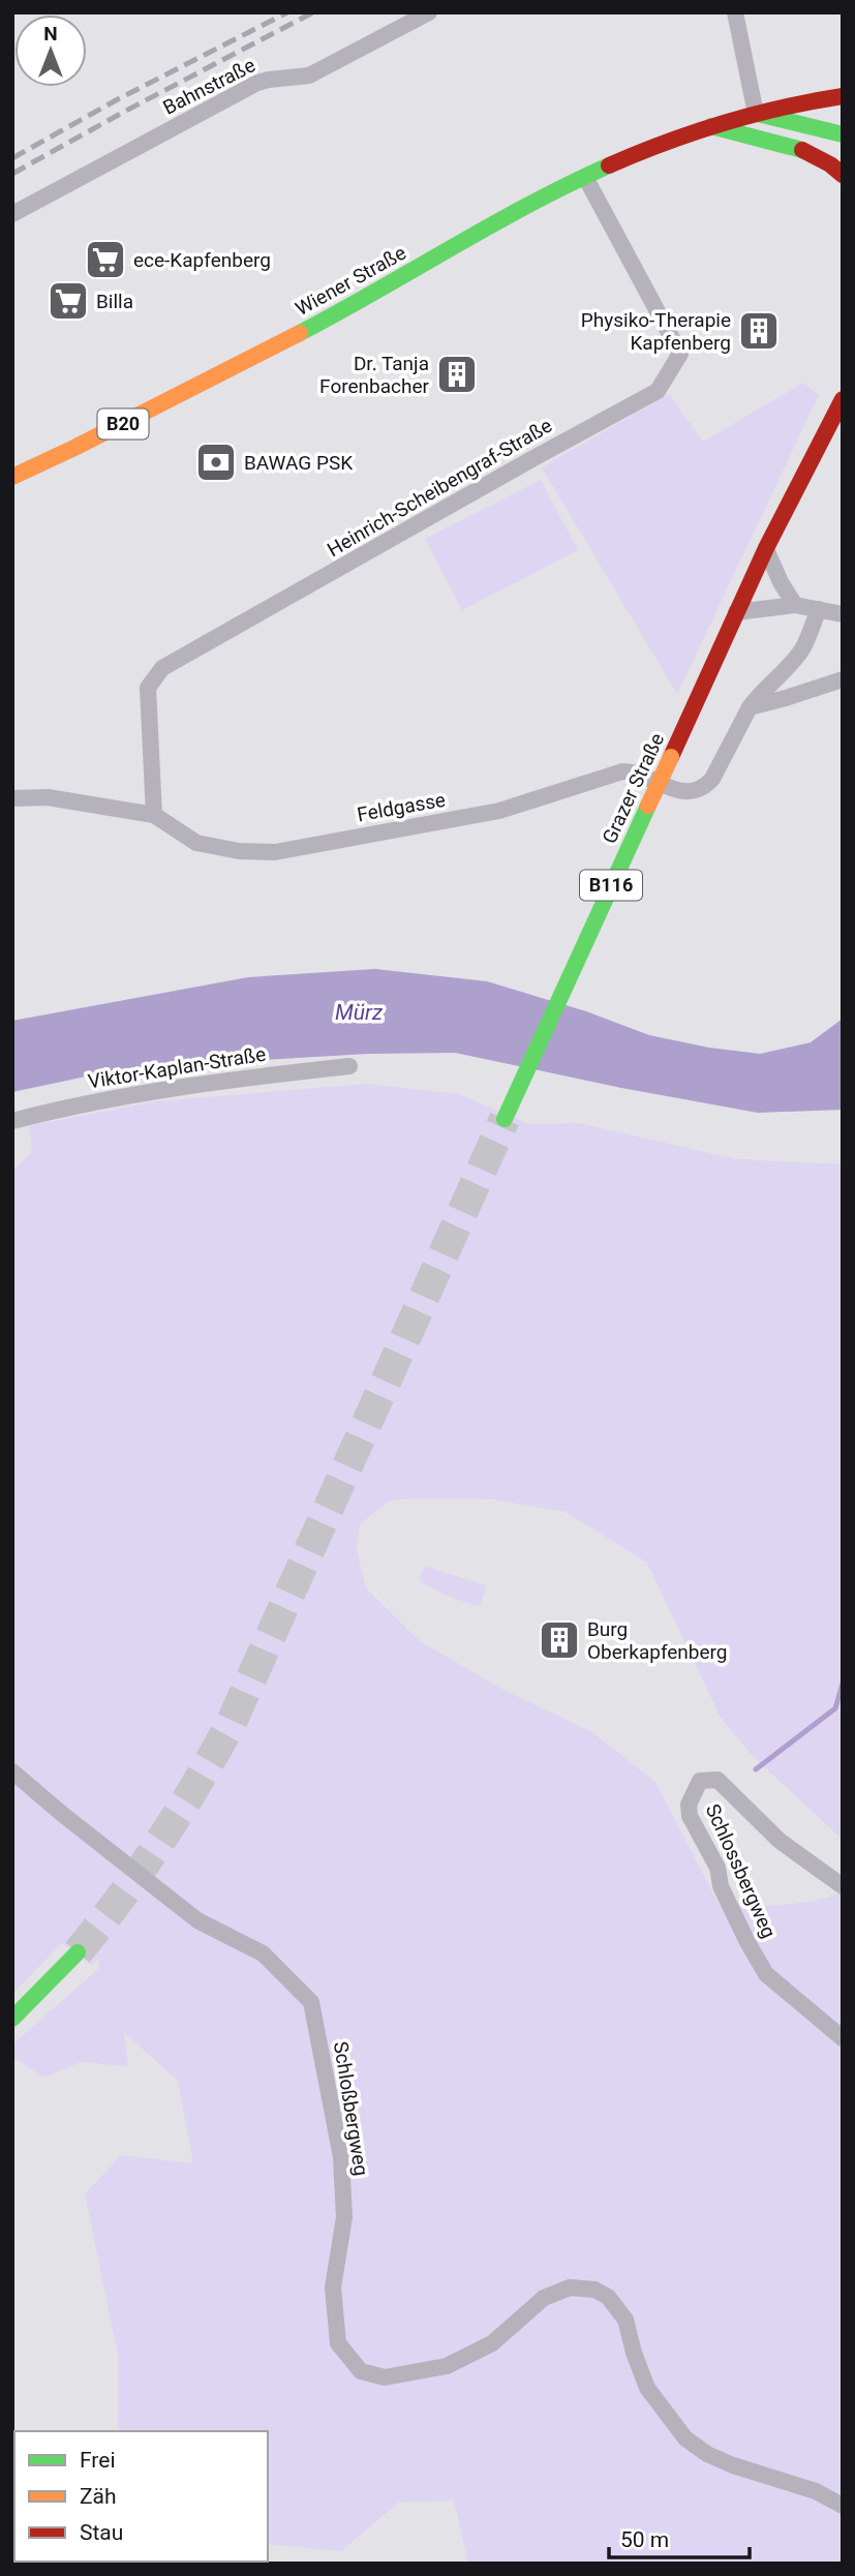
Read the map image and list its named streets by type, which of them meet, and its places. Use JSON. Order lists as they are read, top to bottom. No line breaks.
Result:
{"streets":{"main road":["Wiener Straße","B20","Grazer Straße","B116"],"street":["Bahnstraße","Heinrich-Scheibengraf-Straße","Feldgasse","Viktor-Kaplan-Straße","Schlossbergweg","Schloßbergweg"]},"crossings":[["Wiener Straße","B20"],["Wiener Straße","Heinrich-Scheibengraf-Straße"],["Heinrich-Scheibengraf-Straße","Feldgasse"],["Grazer Straße","B116"]],"water":["Mürz"],"places":{"supermarket":["ece-Kapfenberg","Billa"],"building":["Physiko-Therapie Kapfenberg","Dr. Tanja Forenbacher","Burg Oberkapfenberg"],"bank":["BAWAG PSK"]},"legend":["Frei","Zäh","Stau"],"scale_bar":"50 m","north":"top"}
